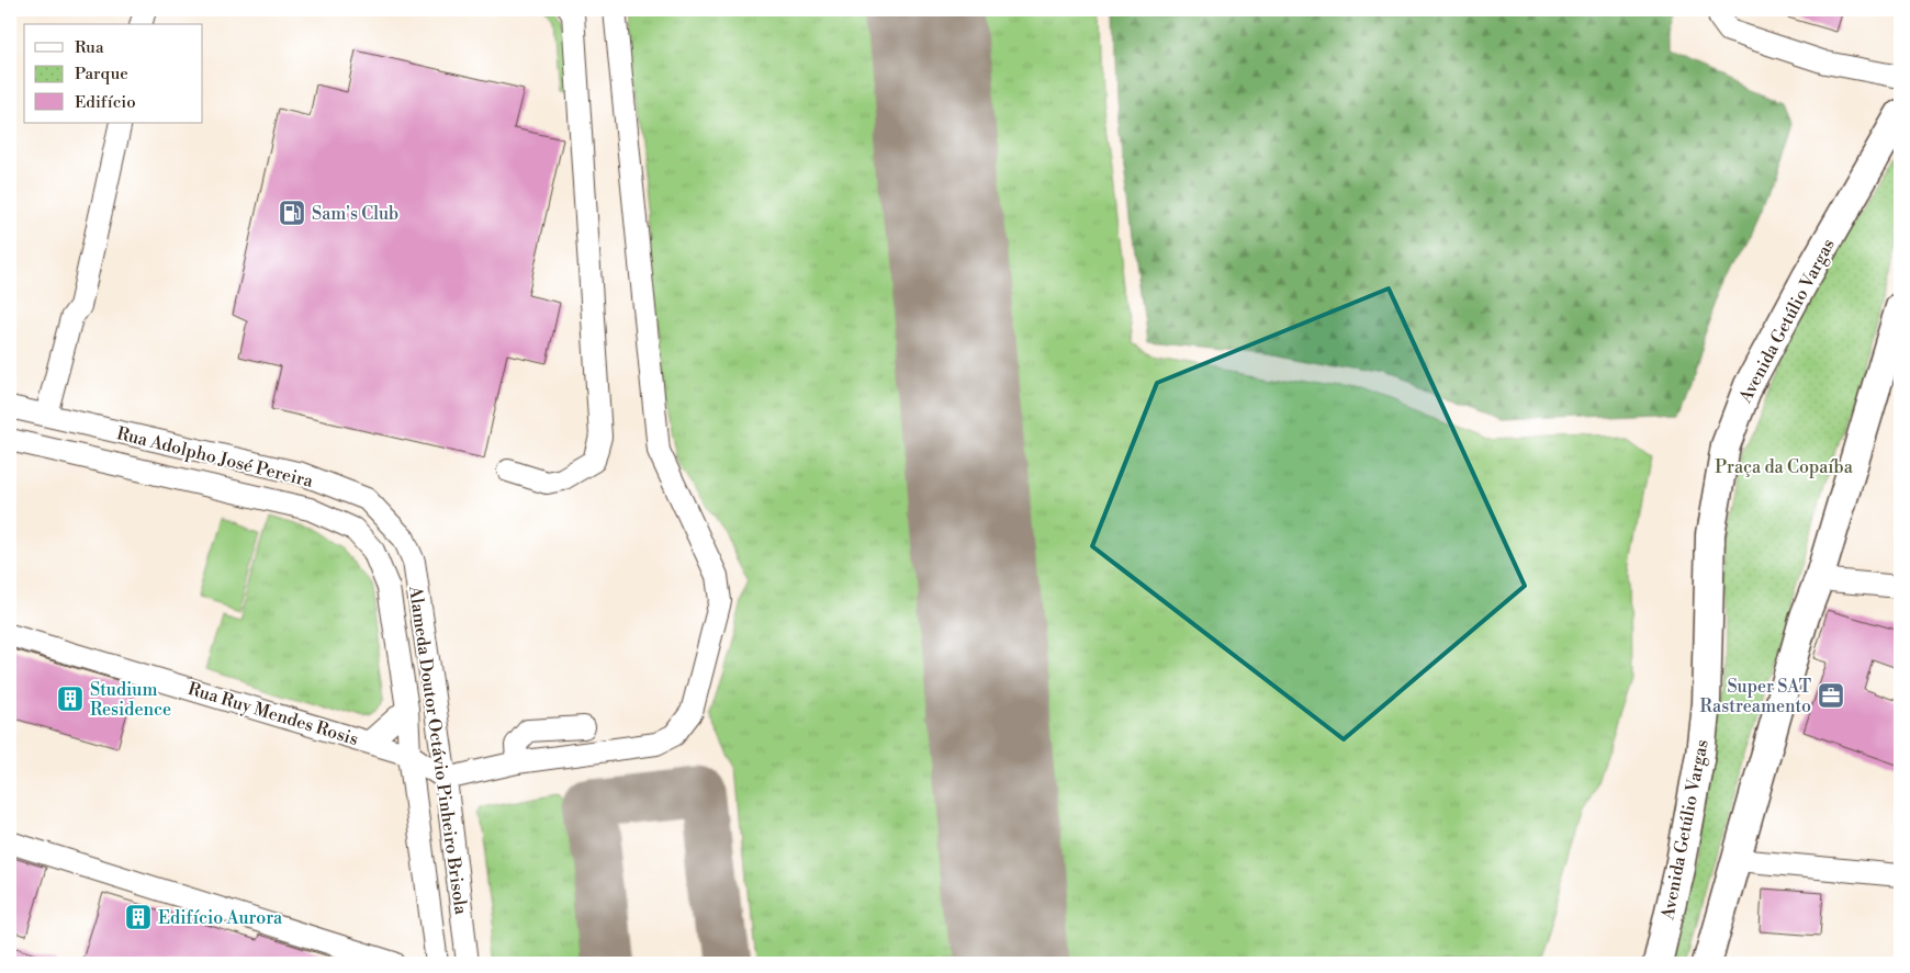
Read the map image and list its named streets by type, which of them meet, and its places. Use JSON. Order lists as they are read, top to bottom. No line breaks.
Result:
{"streets":{"main road":["Avenida Getúlio Vargas"],"street":["Rua Adolpho José Pereira","Rua Ruy Mendes Rosis","Alameda Doutor Octávio Pinheiro Brisola"]},"crossings":[["Rua Adolpho José Pereira","Alameda Doutor Octávio Pinheiro Brisola"],["Rua Ruy Mendes Rosis","Alameda Doutor Octávio Pinheiro Brisola"]],"parks":["Praça da Copaíba"],"places":{"fuel station":["Sam's Club"],"office":["Super SAT Rastreamento"],"building":["Studium Residence","Edifício Aurora"]},"legend":["Rua","Parque","Edifício"]}
